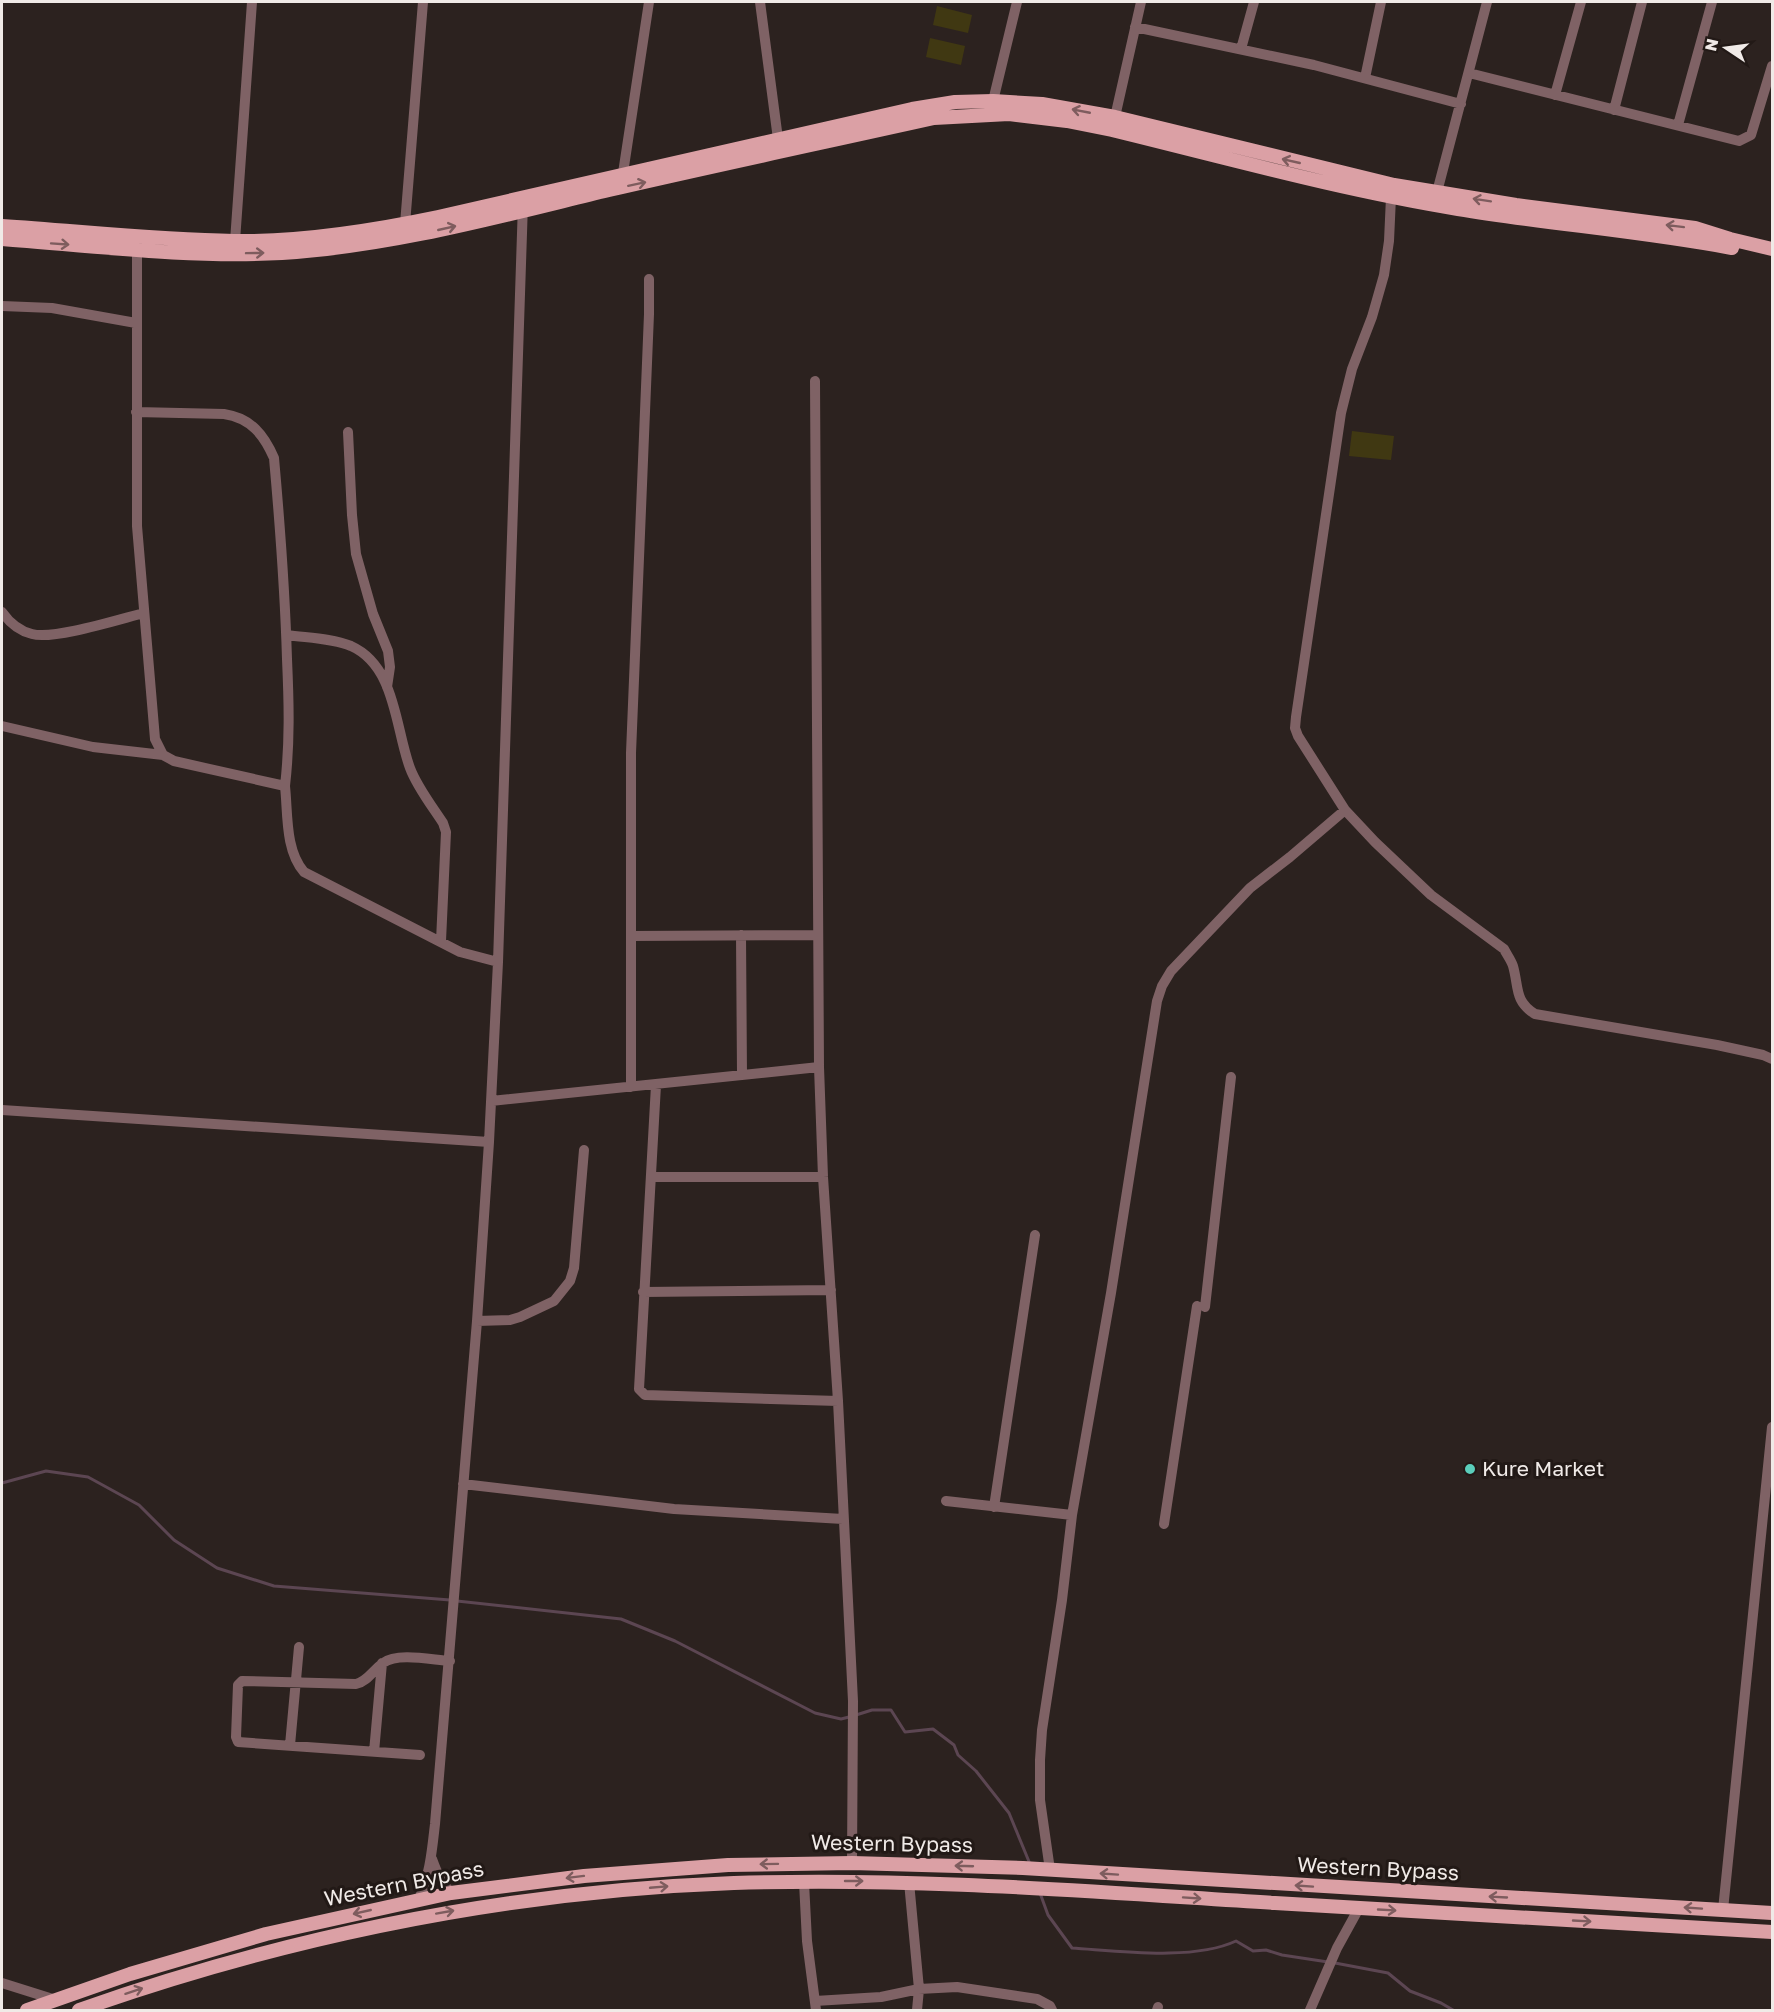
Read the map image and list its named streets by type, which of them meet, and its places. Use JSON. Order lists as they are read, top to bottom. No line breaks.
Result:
{"streets":{"main road":["Western Bypass"]},"places":["Kure Market"],"north":"left"}
